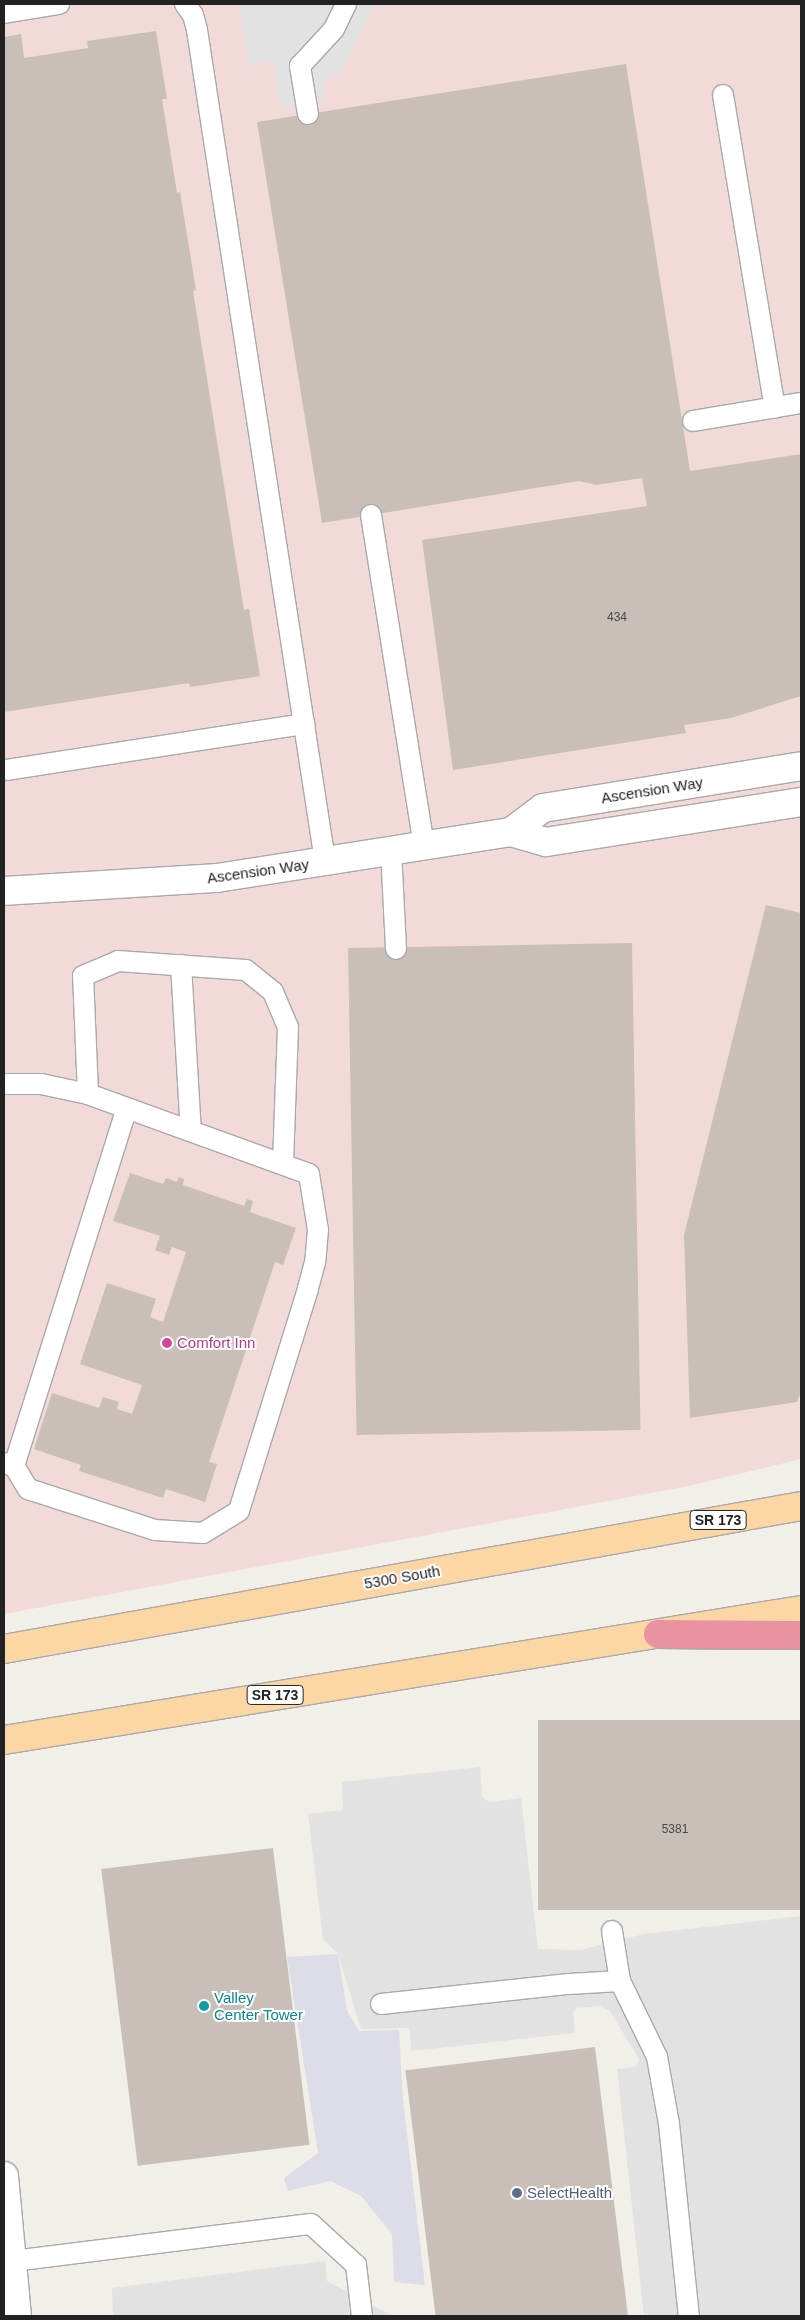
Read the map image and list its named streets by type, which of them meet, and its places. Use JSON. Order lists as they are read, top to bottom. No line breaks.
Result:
{"streets":{"main road":["SR 173","5300 South"],"street":["Ascension Way"]},"places":["Comfort Inn","Valley Center Tower","SelectHealth"],"house_numbers":["434","5381"]}
